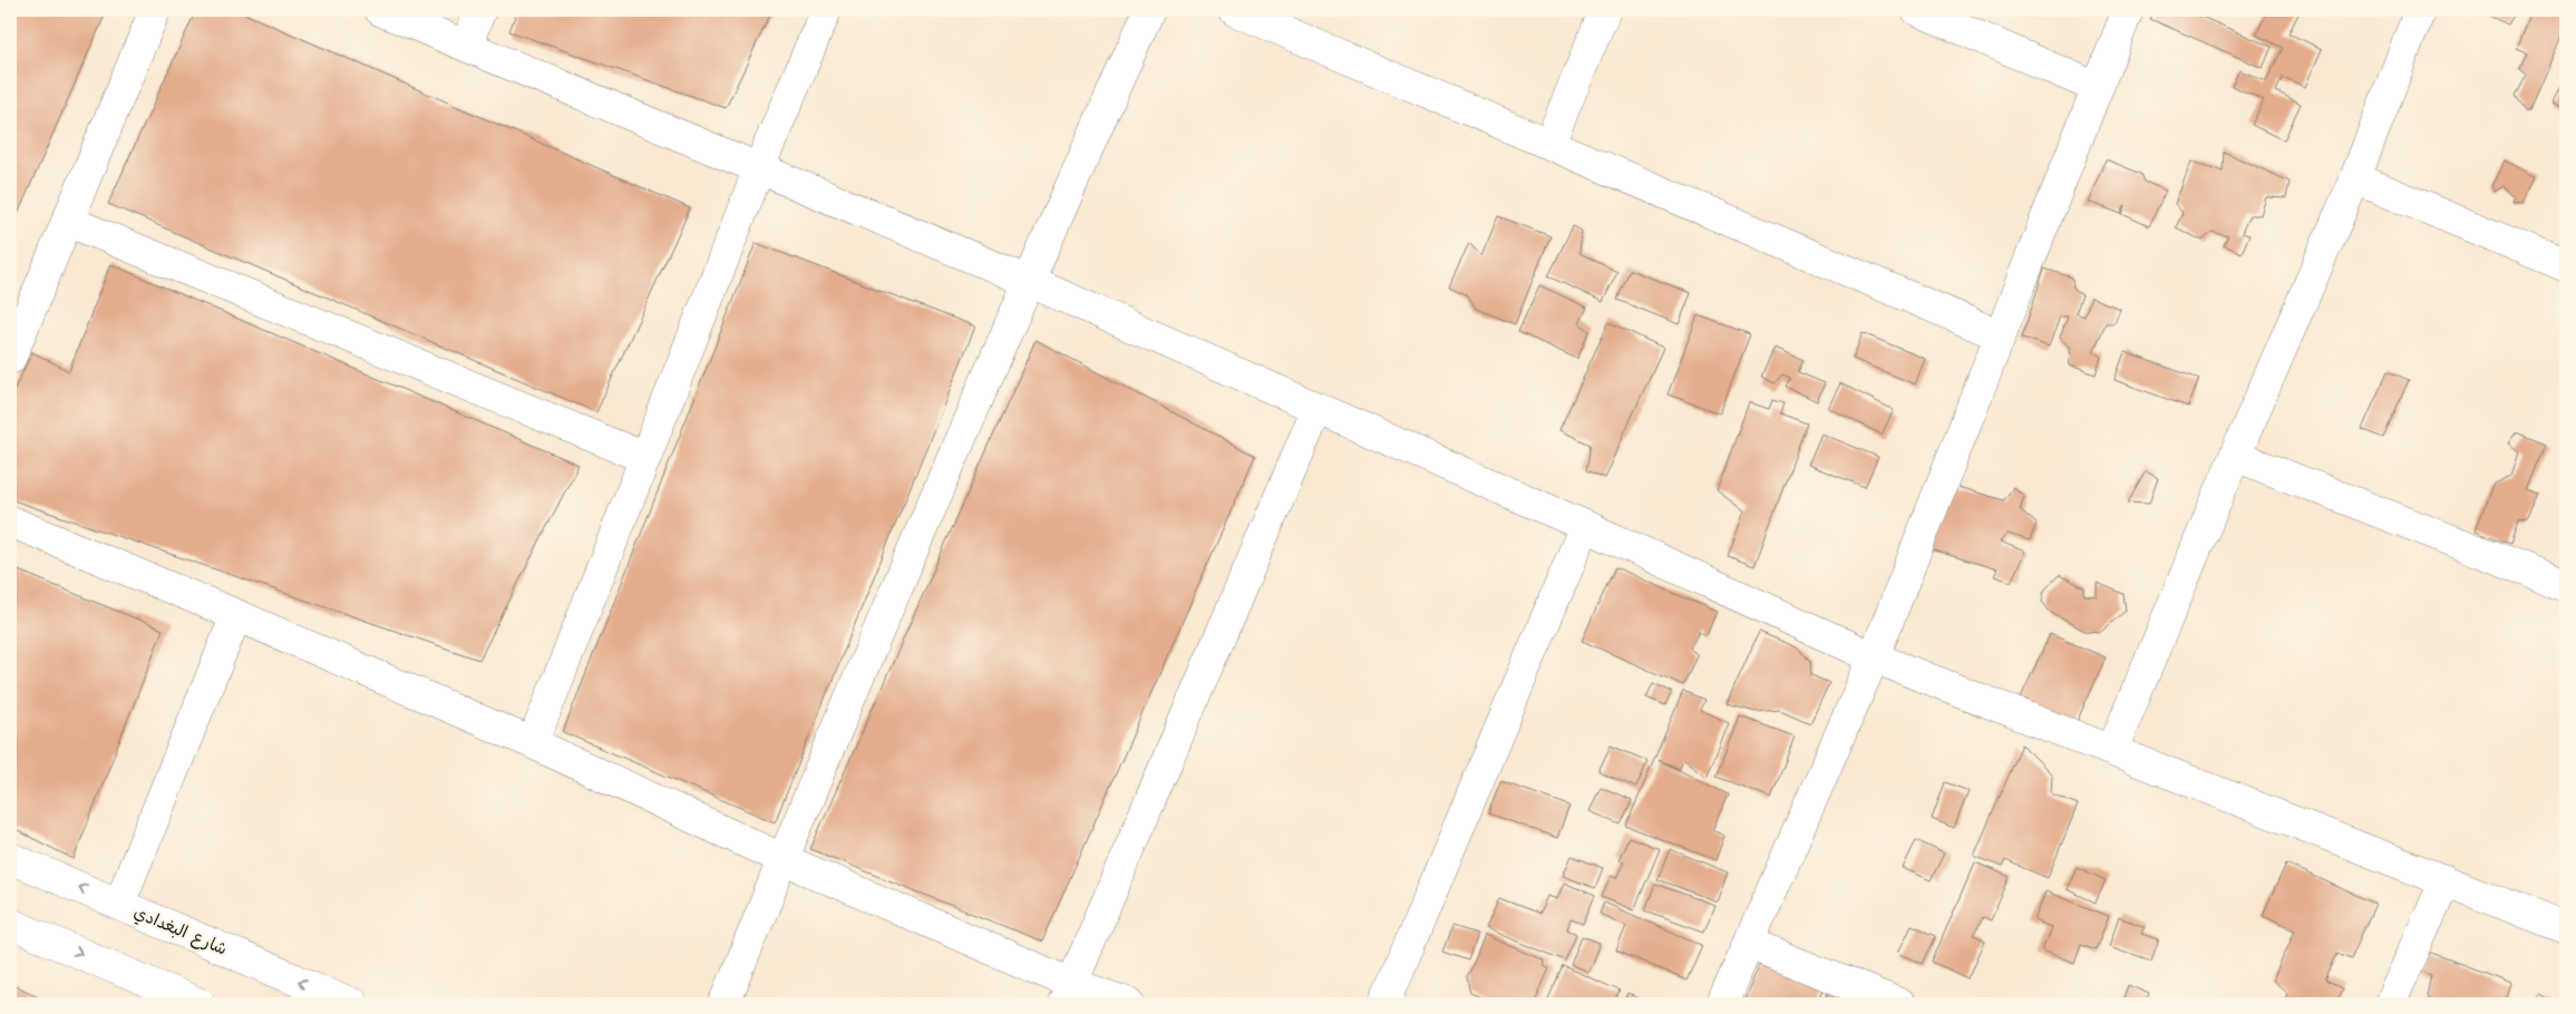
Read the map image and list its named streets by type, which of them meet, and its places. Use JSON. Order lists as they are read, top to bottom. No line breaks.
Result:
{"streets":{"street":["شارع البغدادي"]}}
